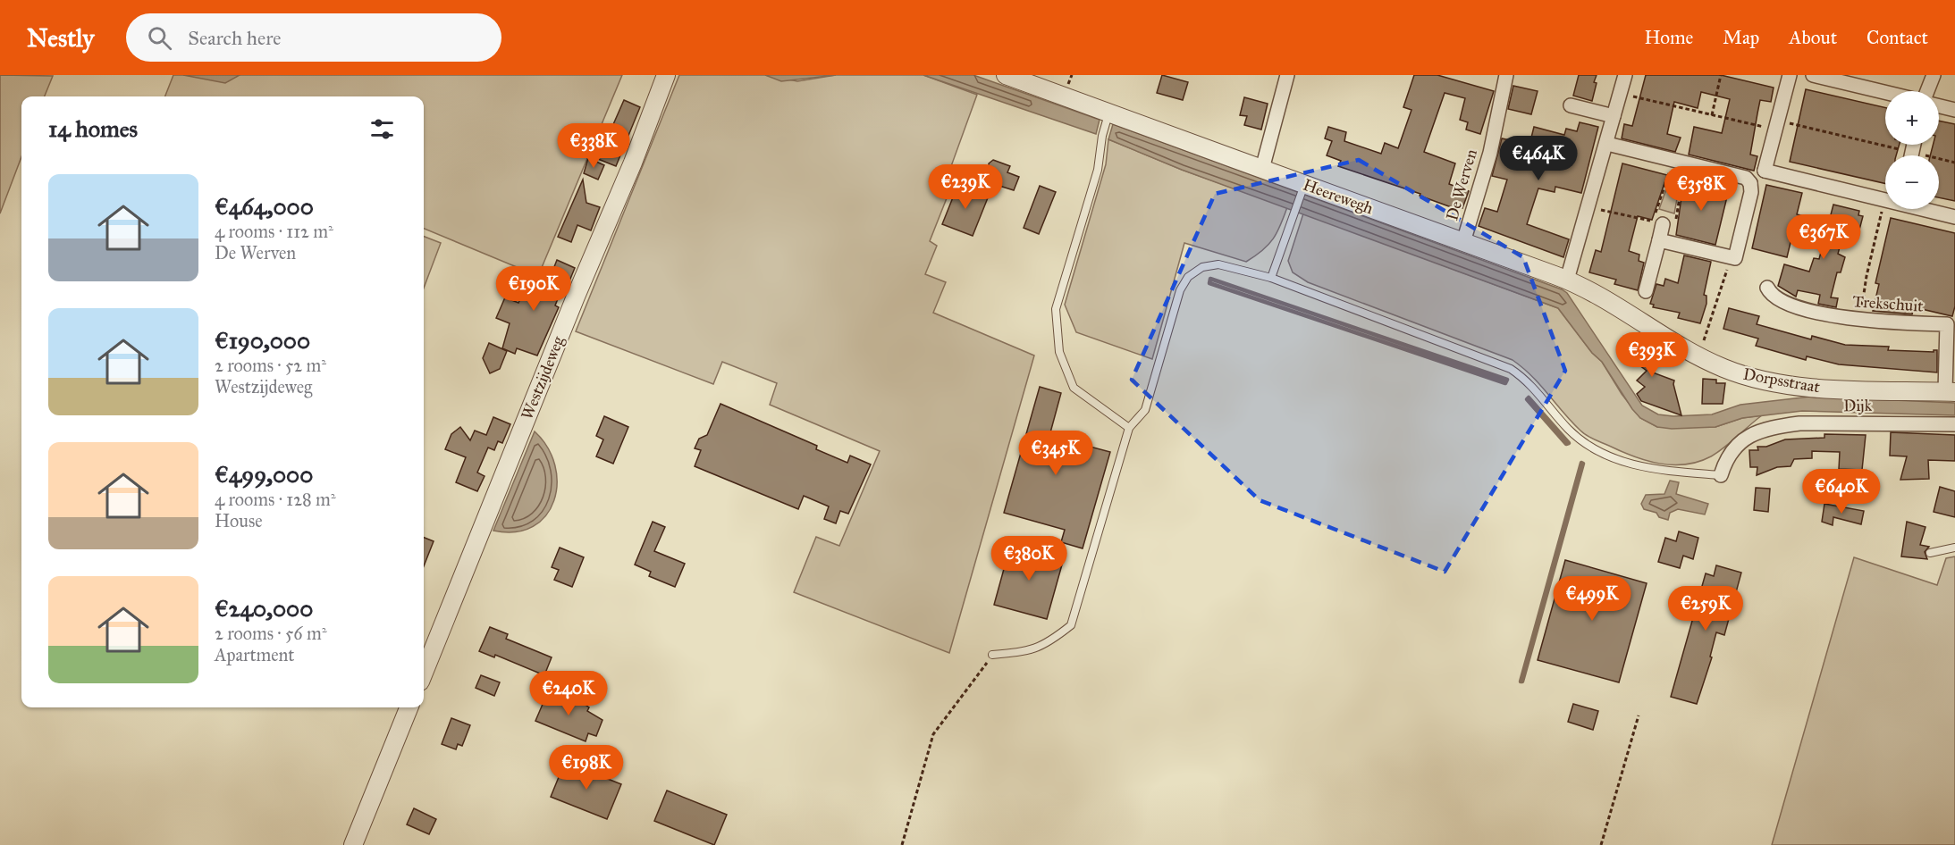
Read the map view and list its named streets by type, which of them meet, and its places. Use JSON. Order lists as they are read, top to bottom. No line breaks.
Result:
{"streets":{"street":["De Werven","Heerewegh","Trekschuit","Westzijdeweg","Dorpsstraat","Dijk"]},"crossings":[["De Werven","Heerewegh"],["Heerewegh","Dorpsstraat"],["Trekschuit","Dorpsstraat"]],"page":{"header":"Nestly","search":"Search here","nav":["Home","Map","About","Contact"],"map_buttons":["+","−"],"heading":"14 homes","price":["€338K","€464K","€239K","€358K","€367K","€190K","€393K","€345K","€640K","€380K","€499K","€259K","€240K","€198K"],"list":[{"name":"€464,000","note":"4 rooms · 112 m² · De Werven"},{"name":"€190,000","note":"2 rooms · 52 m² · Westzijdeweg"},{"name":"€499,000","note":"4 rooms · 128 m² · House"},{"name":"€240,000","note":"2 rooms · 56 m² · Apartment"}]}}
